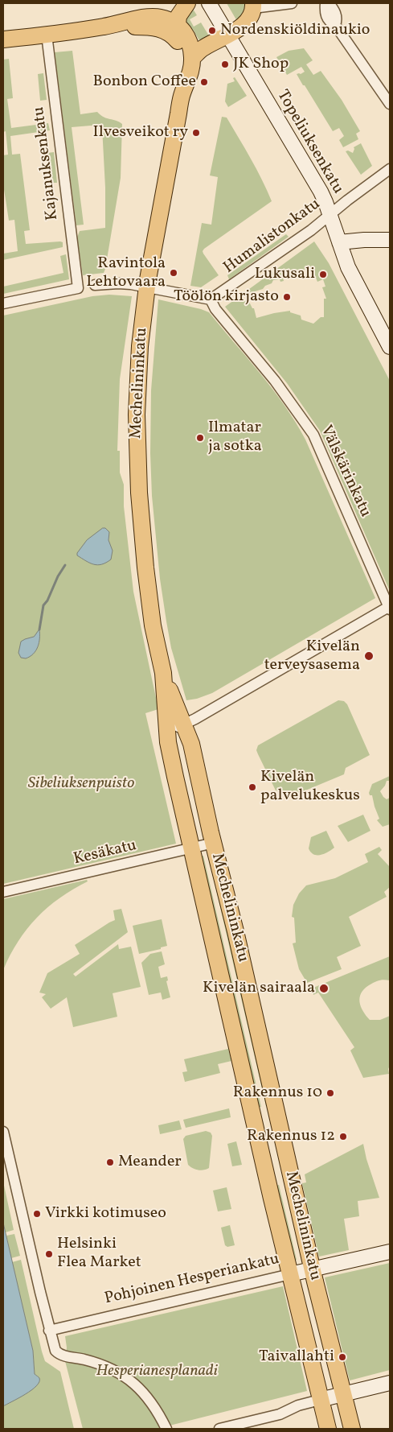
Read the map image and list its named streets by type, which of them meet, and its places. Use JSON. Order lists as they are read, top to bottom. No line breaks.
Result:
{"streets":{"main road":["Topeliuksenkatu","Mechelininkatu","Pohjoinen Hesperiankatu"],"street":["Kajanuksenkatu","Humalistonkatu","Välskärinkatu","Kesäkatu"]},"crossings":[["Topeliuksenkatu","Humalistonkatu"],["Humalistonkatu","Välskärinkatu"],["Mechelininkatu","Kesäkatu"],["Mechelininkatu","Pohjoinen Hesperiankatu"]],"parks":["Sibeliuksenpuisto","Hesperianesplanadi"],"places":["Nordenskiöldinaukio","JK Shop","Bonbon Coffee","Ilvesveikot ry","Ravintola Lehtovaara","Lukusali","Töölön kirjasto","Ilmatar ja sotka","Kivelän terveysasema","Kivelän palvelukeskus","Kivelän sairaala","Rakennus 10","Rakennus 12","Meander","Virkki kotimuseo","Helsinki Flea Market","Taivallahti"]}
